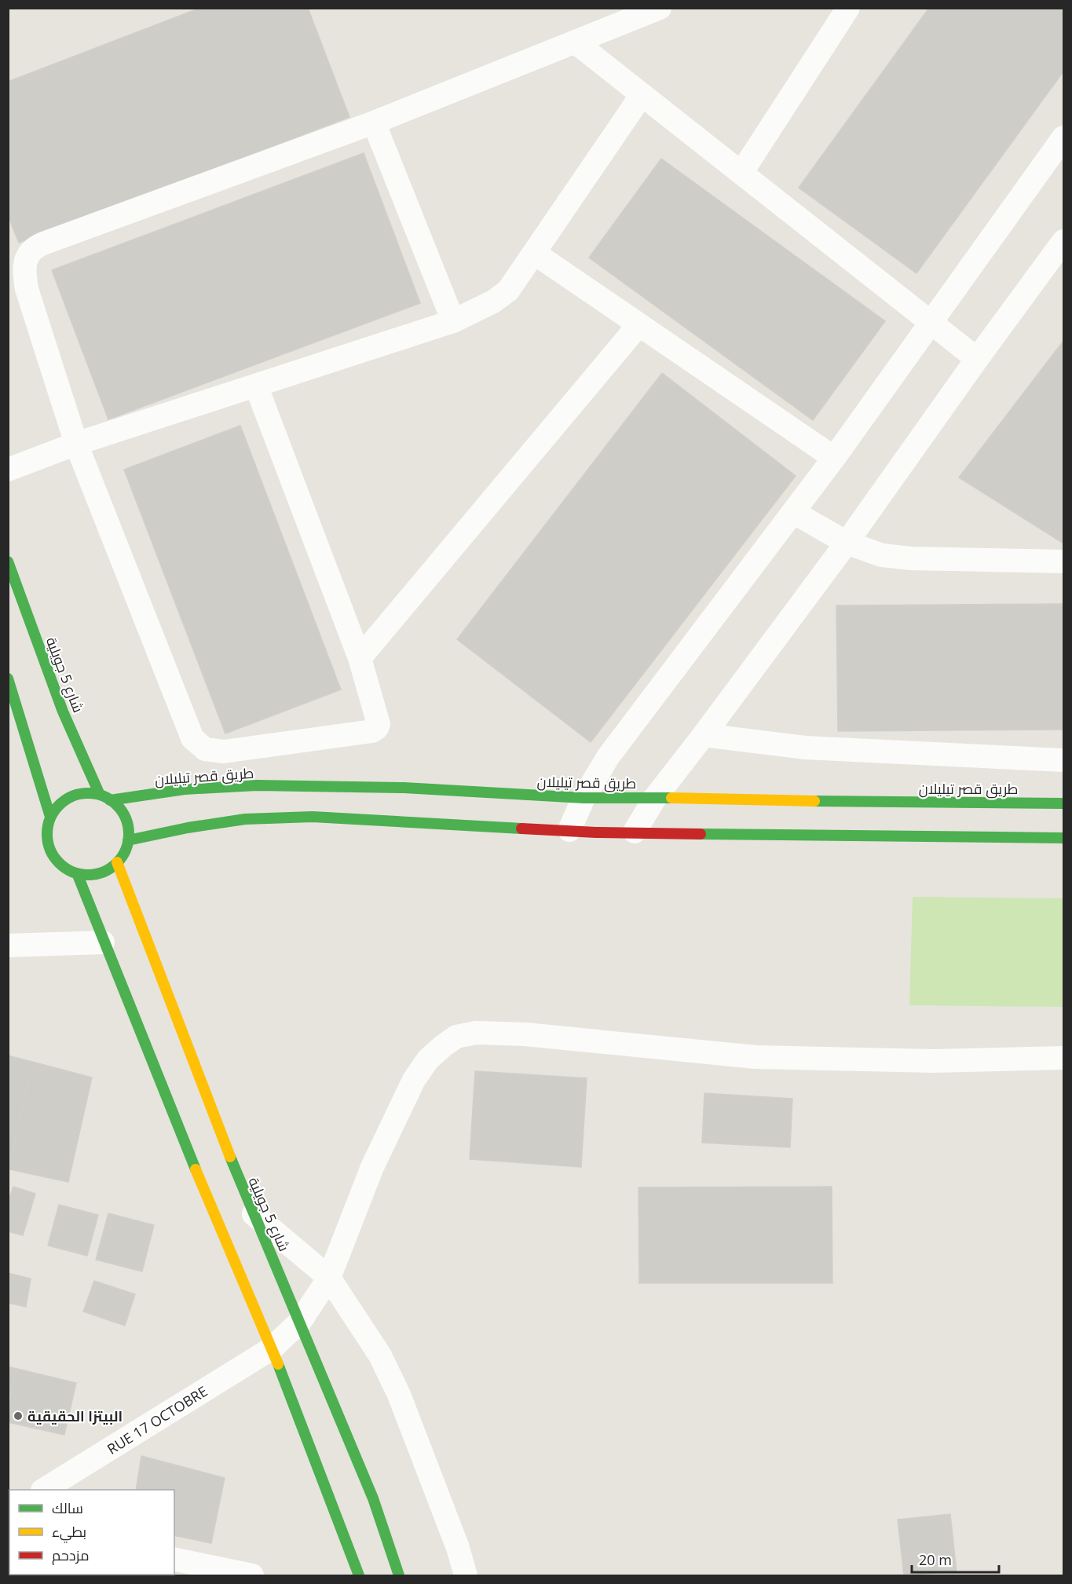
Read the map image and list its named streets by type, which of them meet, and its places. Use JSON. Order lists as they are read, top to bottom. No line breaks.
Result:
{"streets":{"main road":["شارع 5 جويلية","طريق قصر تيليلان"],"street":["RUE 17 OCTOBRE"]},"crossings":[["شارع 5 جويلية","طريق قصر تيليلان"],["شارع 5 جويلية","RUE 17 OCTOBRE"]],"places":["البيتزا الحقيقية"],"legend":["سالك","بطيء","مزدحم"],"scale_bar":"20 m"}
